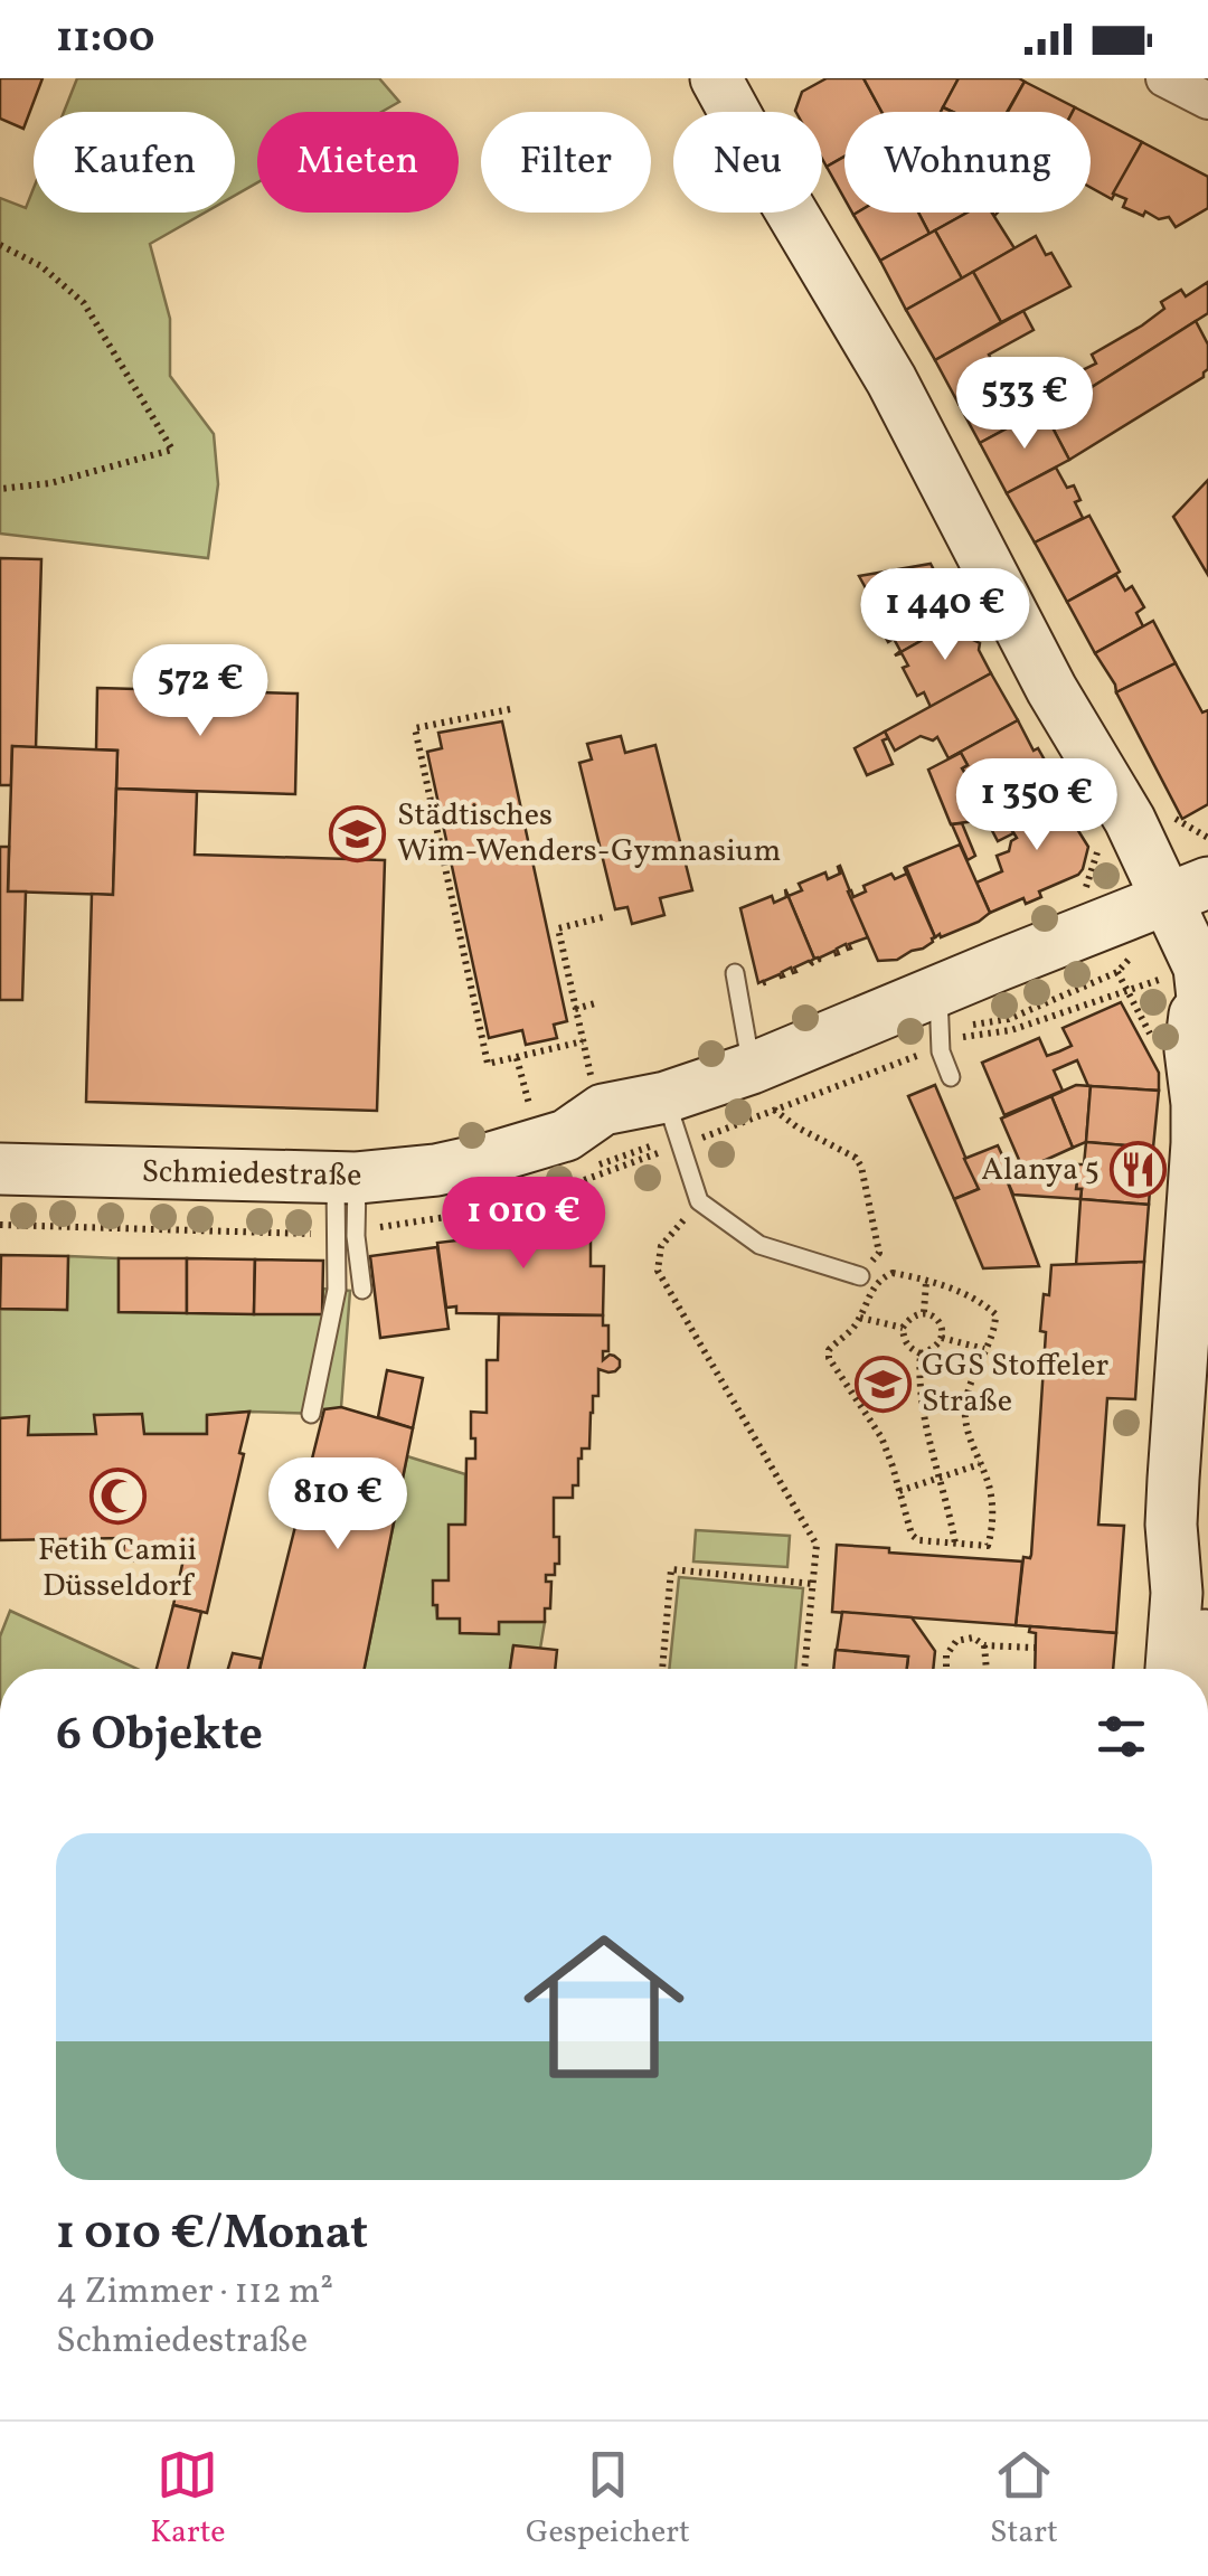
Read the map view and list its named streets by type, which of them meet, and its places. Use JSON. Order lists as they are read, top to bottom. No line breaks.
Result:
{"streets":{"main road":["Schmiedestraße"]},"places":{"school or university":["Städtisches Wim-Wenders-Gymnasium","GGS Stoffeler Straße"],"restaurant":["Alanya 5"],"mosque":["Fetih Camii Düsseldorf"]},"page":{"status":"11:00","chip":["Kaufen","Mieten","Filter","Neu","Wohnung"],"price":["533 €","1 440 €","572 €","1 350 €","1 010 €","810 €"],"heading":"6 Objekte","list":[{"name":"1 010 €/Monat","note":"4 Zimmer · 112 m² · Schmiedestraße"}],"tabs":["Karte","Gespeichert","Start"]}}
